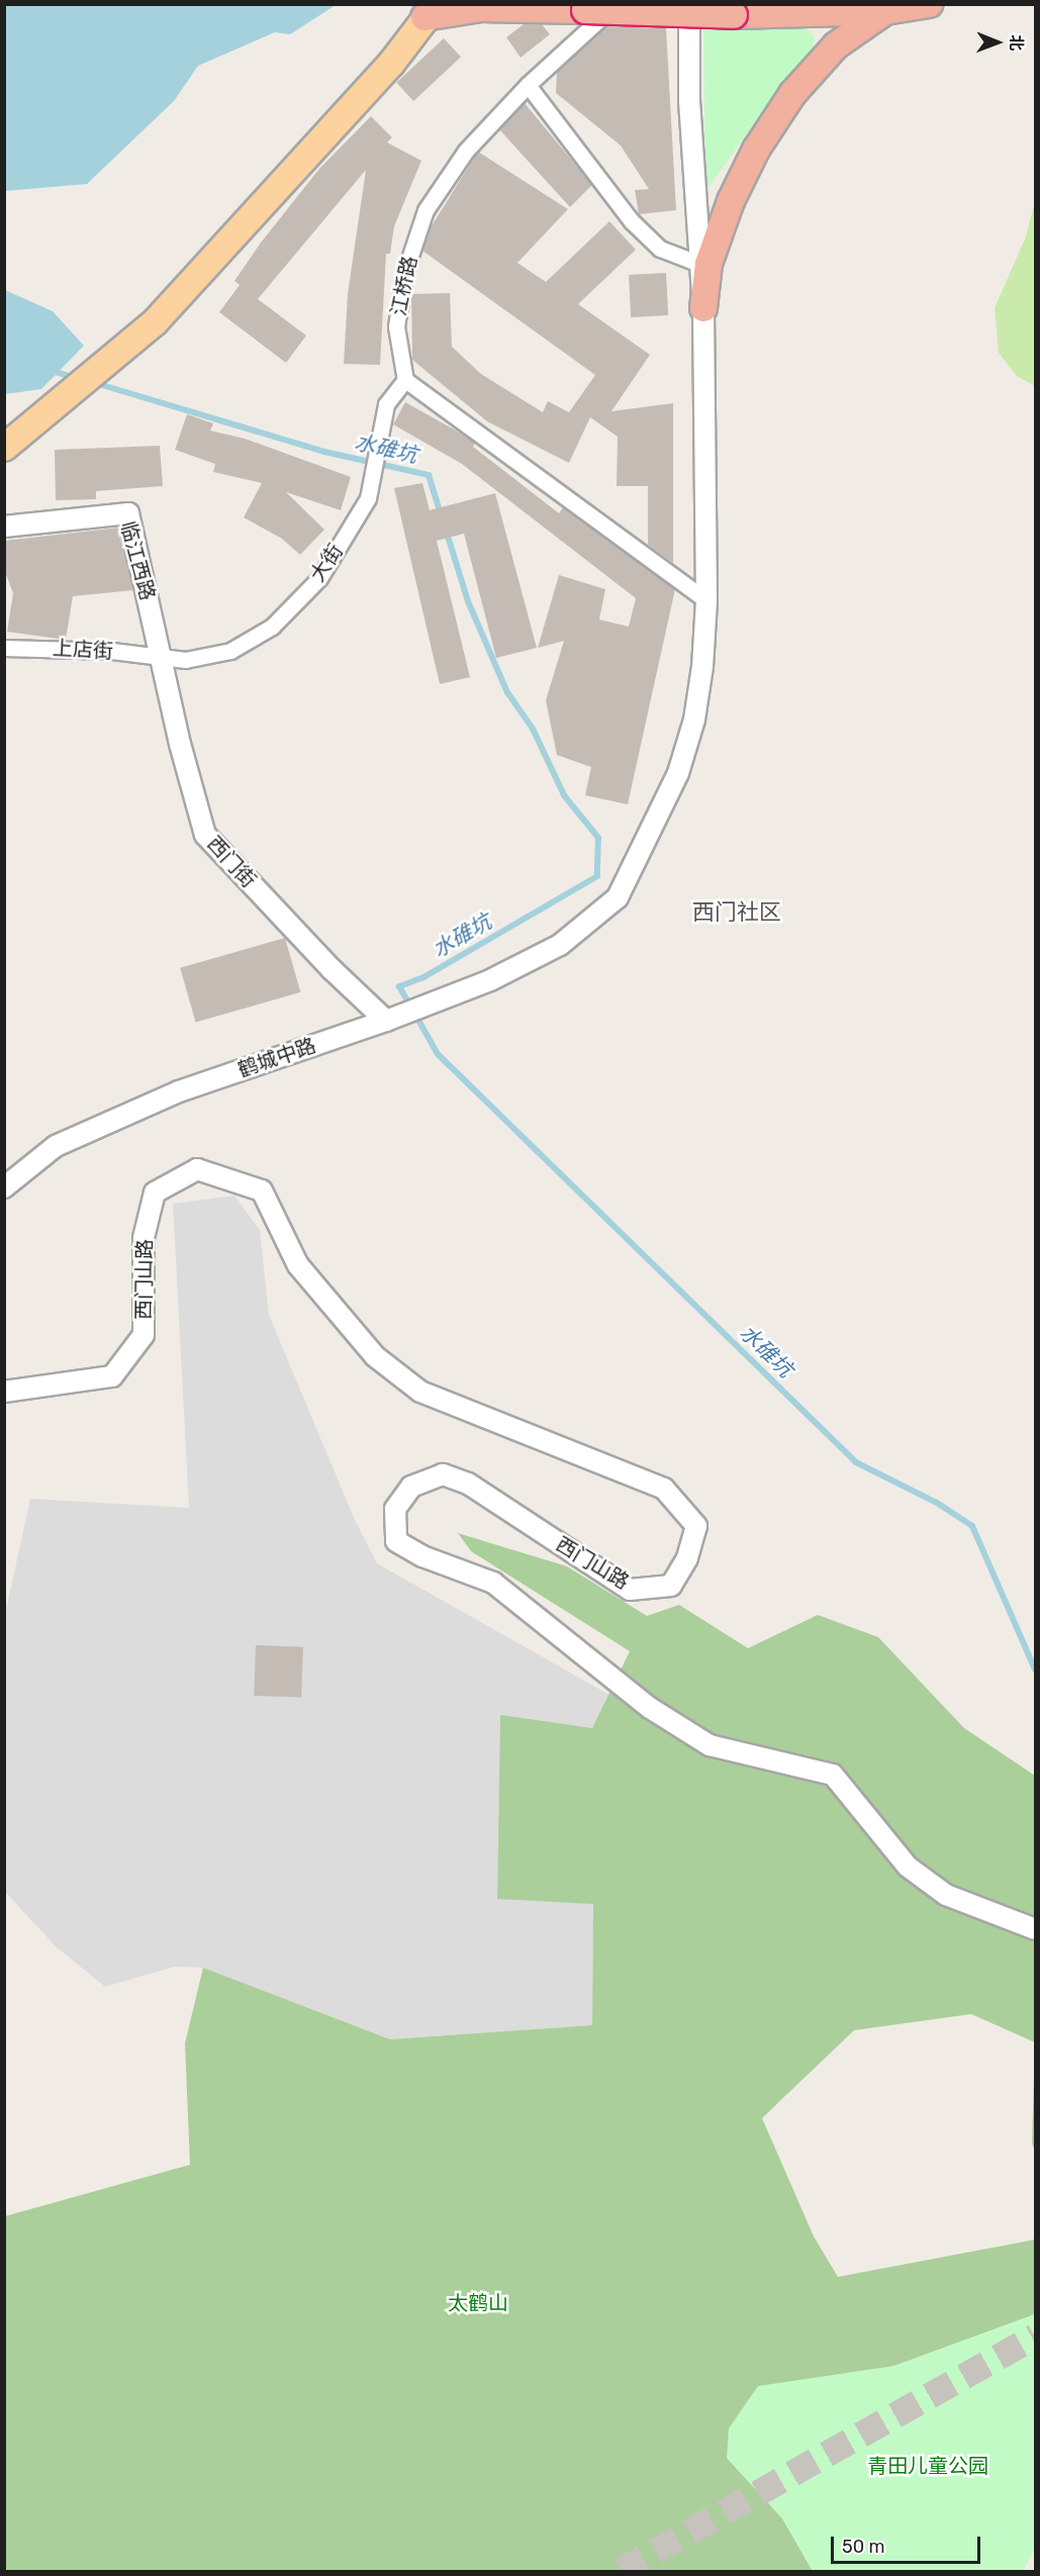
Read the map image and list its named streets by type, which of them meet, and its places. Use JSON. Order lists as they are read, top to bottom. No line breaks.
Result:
{"streets":{"street":["江桥路","临江西路","大街","上店街","西门街","鹤城中路","西门山路"]},"crossings":[["江桥路","大街"],["临江西路","大街"],["临江西路","上店街"],["临江西路","西门街"],["大街","上店街"],["大街","西门街"],["上店街","西门街"],["西门街","鹤城中路"]],"districts":["西门社区"],"water":["水碓坑"],"parks":["太鹤山","青田儿童公园"],"scale_bar":"50 m","north":"right"}
